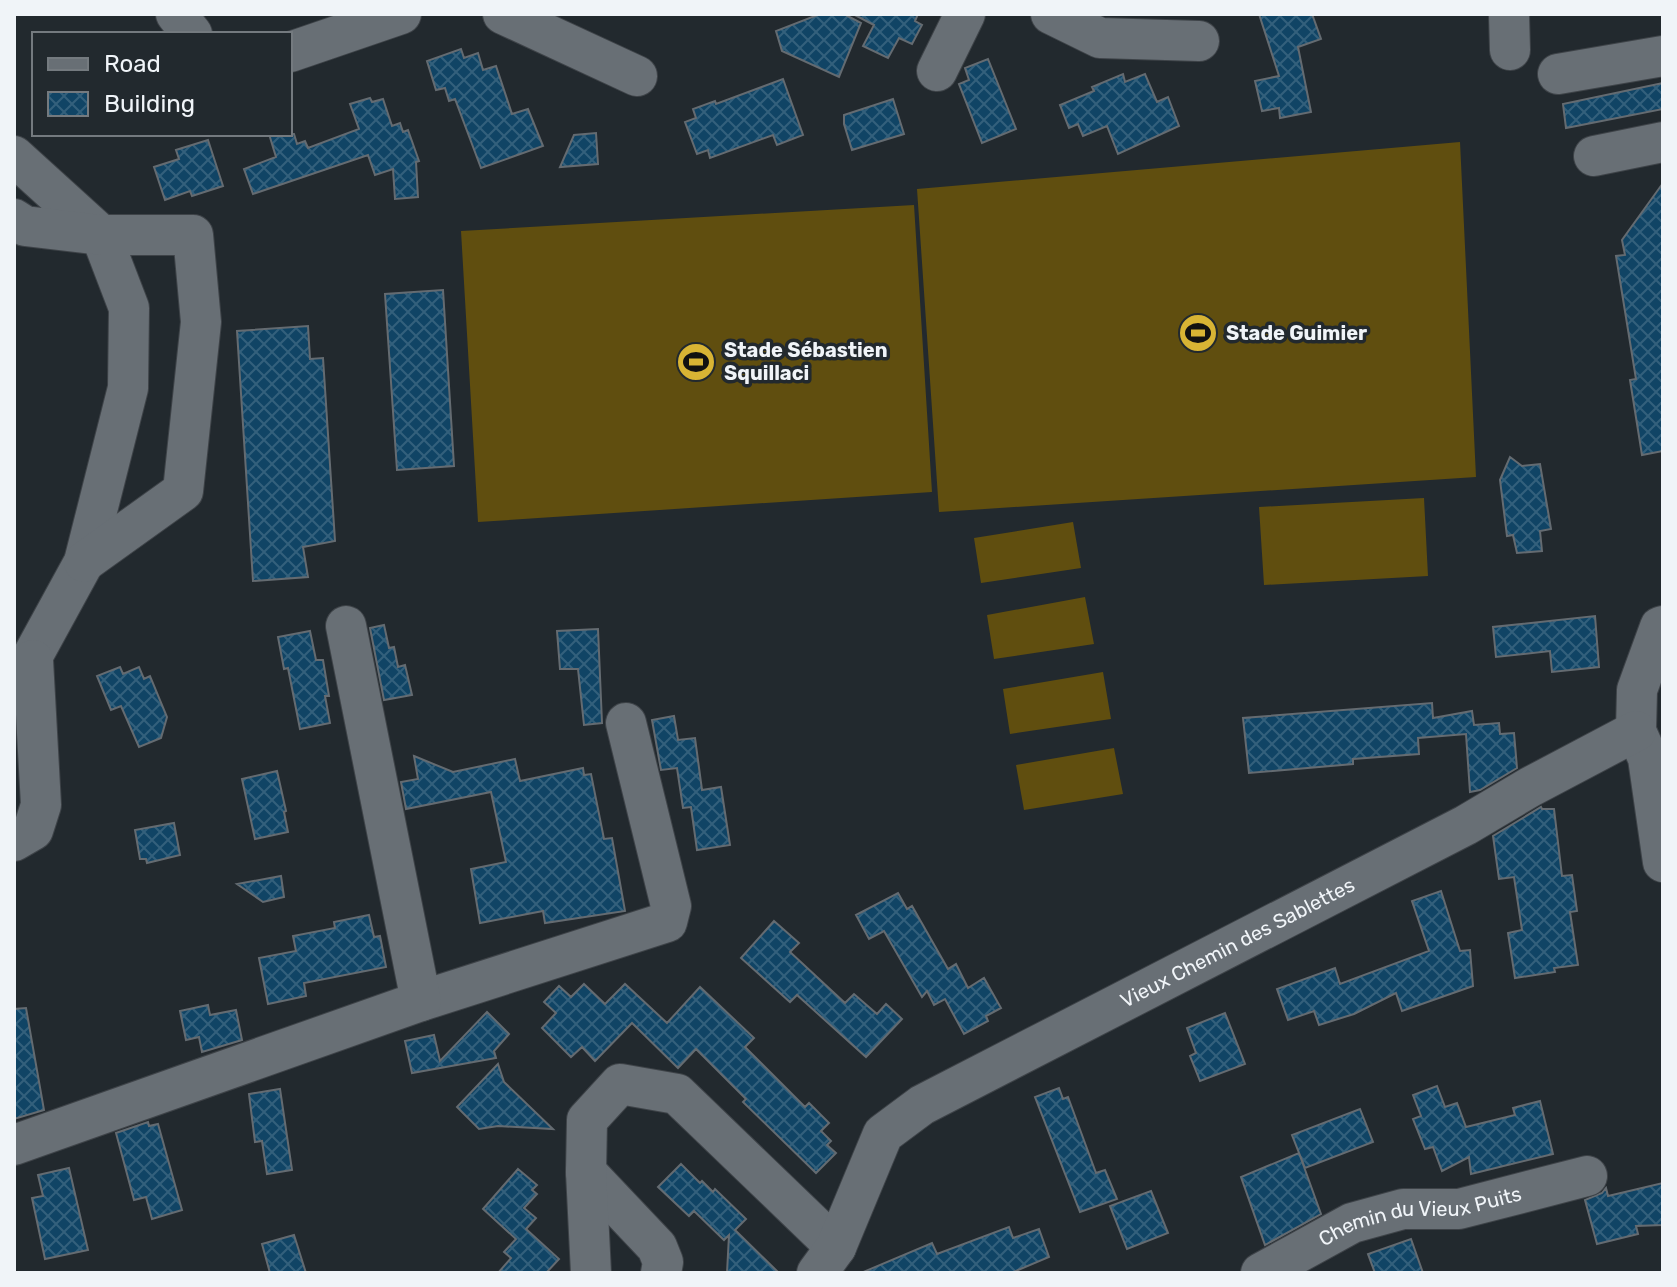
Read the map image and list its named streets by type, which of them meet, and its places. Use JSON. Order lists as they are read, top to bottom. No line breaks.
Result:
{"streets":{"street":["Vieux Chemin des Sablettes","Chemin du Vieux Puits"]},"places":{"sports":["Stade Guimier","Stade Sébastien Squillaci"]},"legend":["Road","Building"]}
